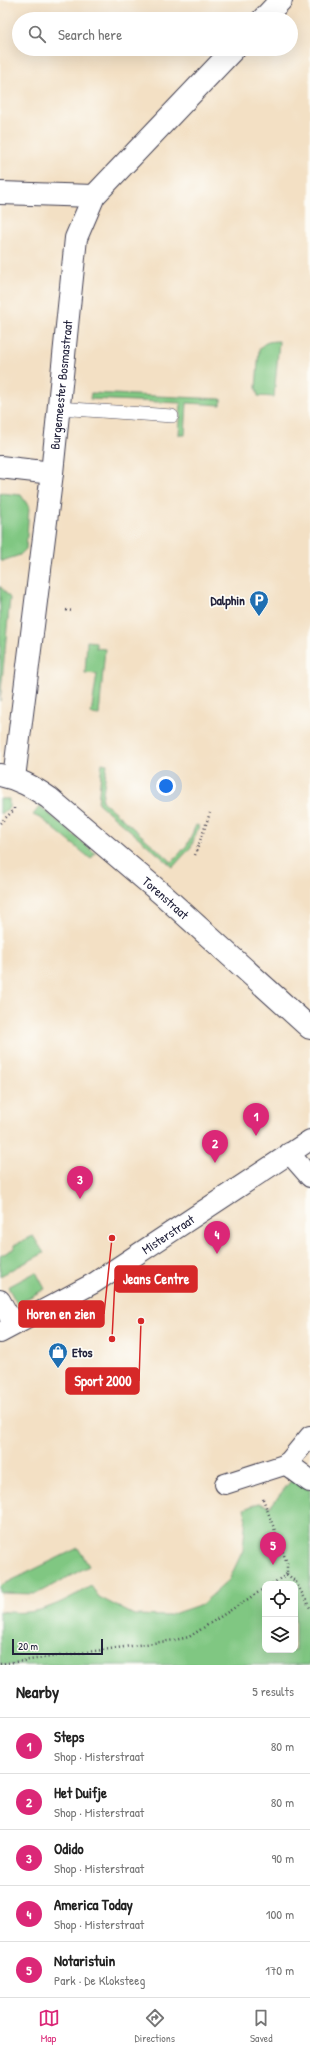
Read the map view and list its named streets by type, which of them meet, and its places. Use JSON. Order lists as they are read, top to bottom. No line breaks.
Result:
{"streets":{"street":["Burgemeester Bosmastraat","Torenstraat","Misterstraat"]},"crossings":[["Burgemeester Bosmastraat","Torenstraat"]],"places":{"parking":["Dalphin"],"other":["Horen en zien","Sport 2000","Jeans Centre"],"shop":["Etos"]},"scale_bar":"20 m","page":{"search":"Search here","pins":["1","2","3","4","5"],"scale":"20 m","heading":["Nearby","5 results"],"list":[{"mark":"1","name":"Steps","note":"Shop · Misterstraat","value":"80 m"},{"mark":"2","name":"Het Duifje","note":"Shop · Misterstraat","value":"80 m"},{"mark":"3","name":"Odido","note":"Shop · Misterstraat","value":"90 m"},{"mark":"4","name":"America Today","note":"Shop · Misterstraat","value":"100 m"},{"mark":"5","name":"Notaristuin","note":"Park · De Kloksteeg","value":"170 m"}],"nav":["Map","Directions","Saved"]}}
